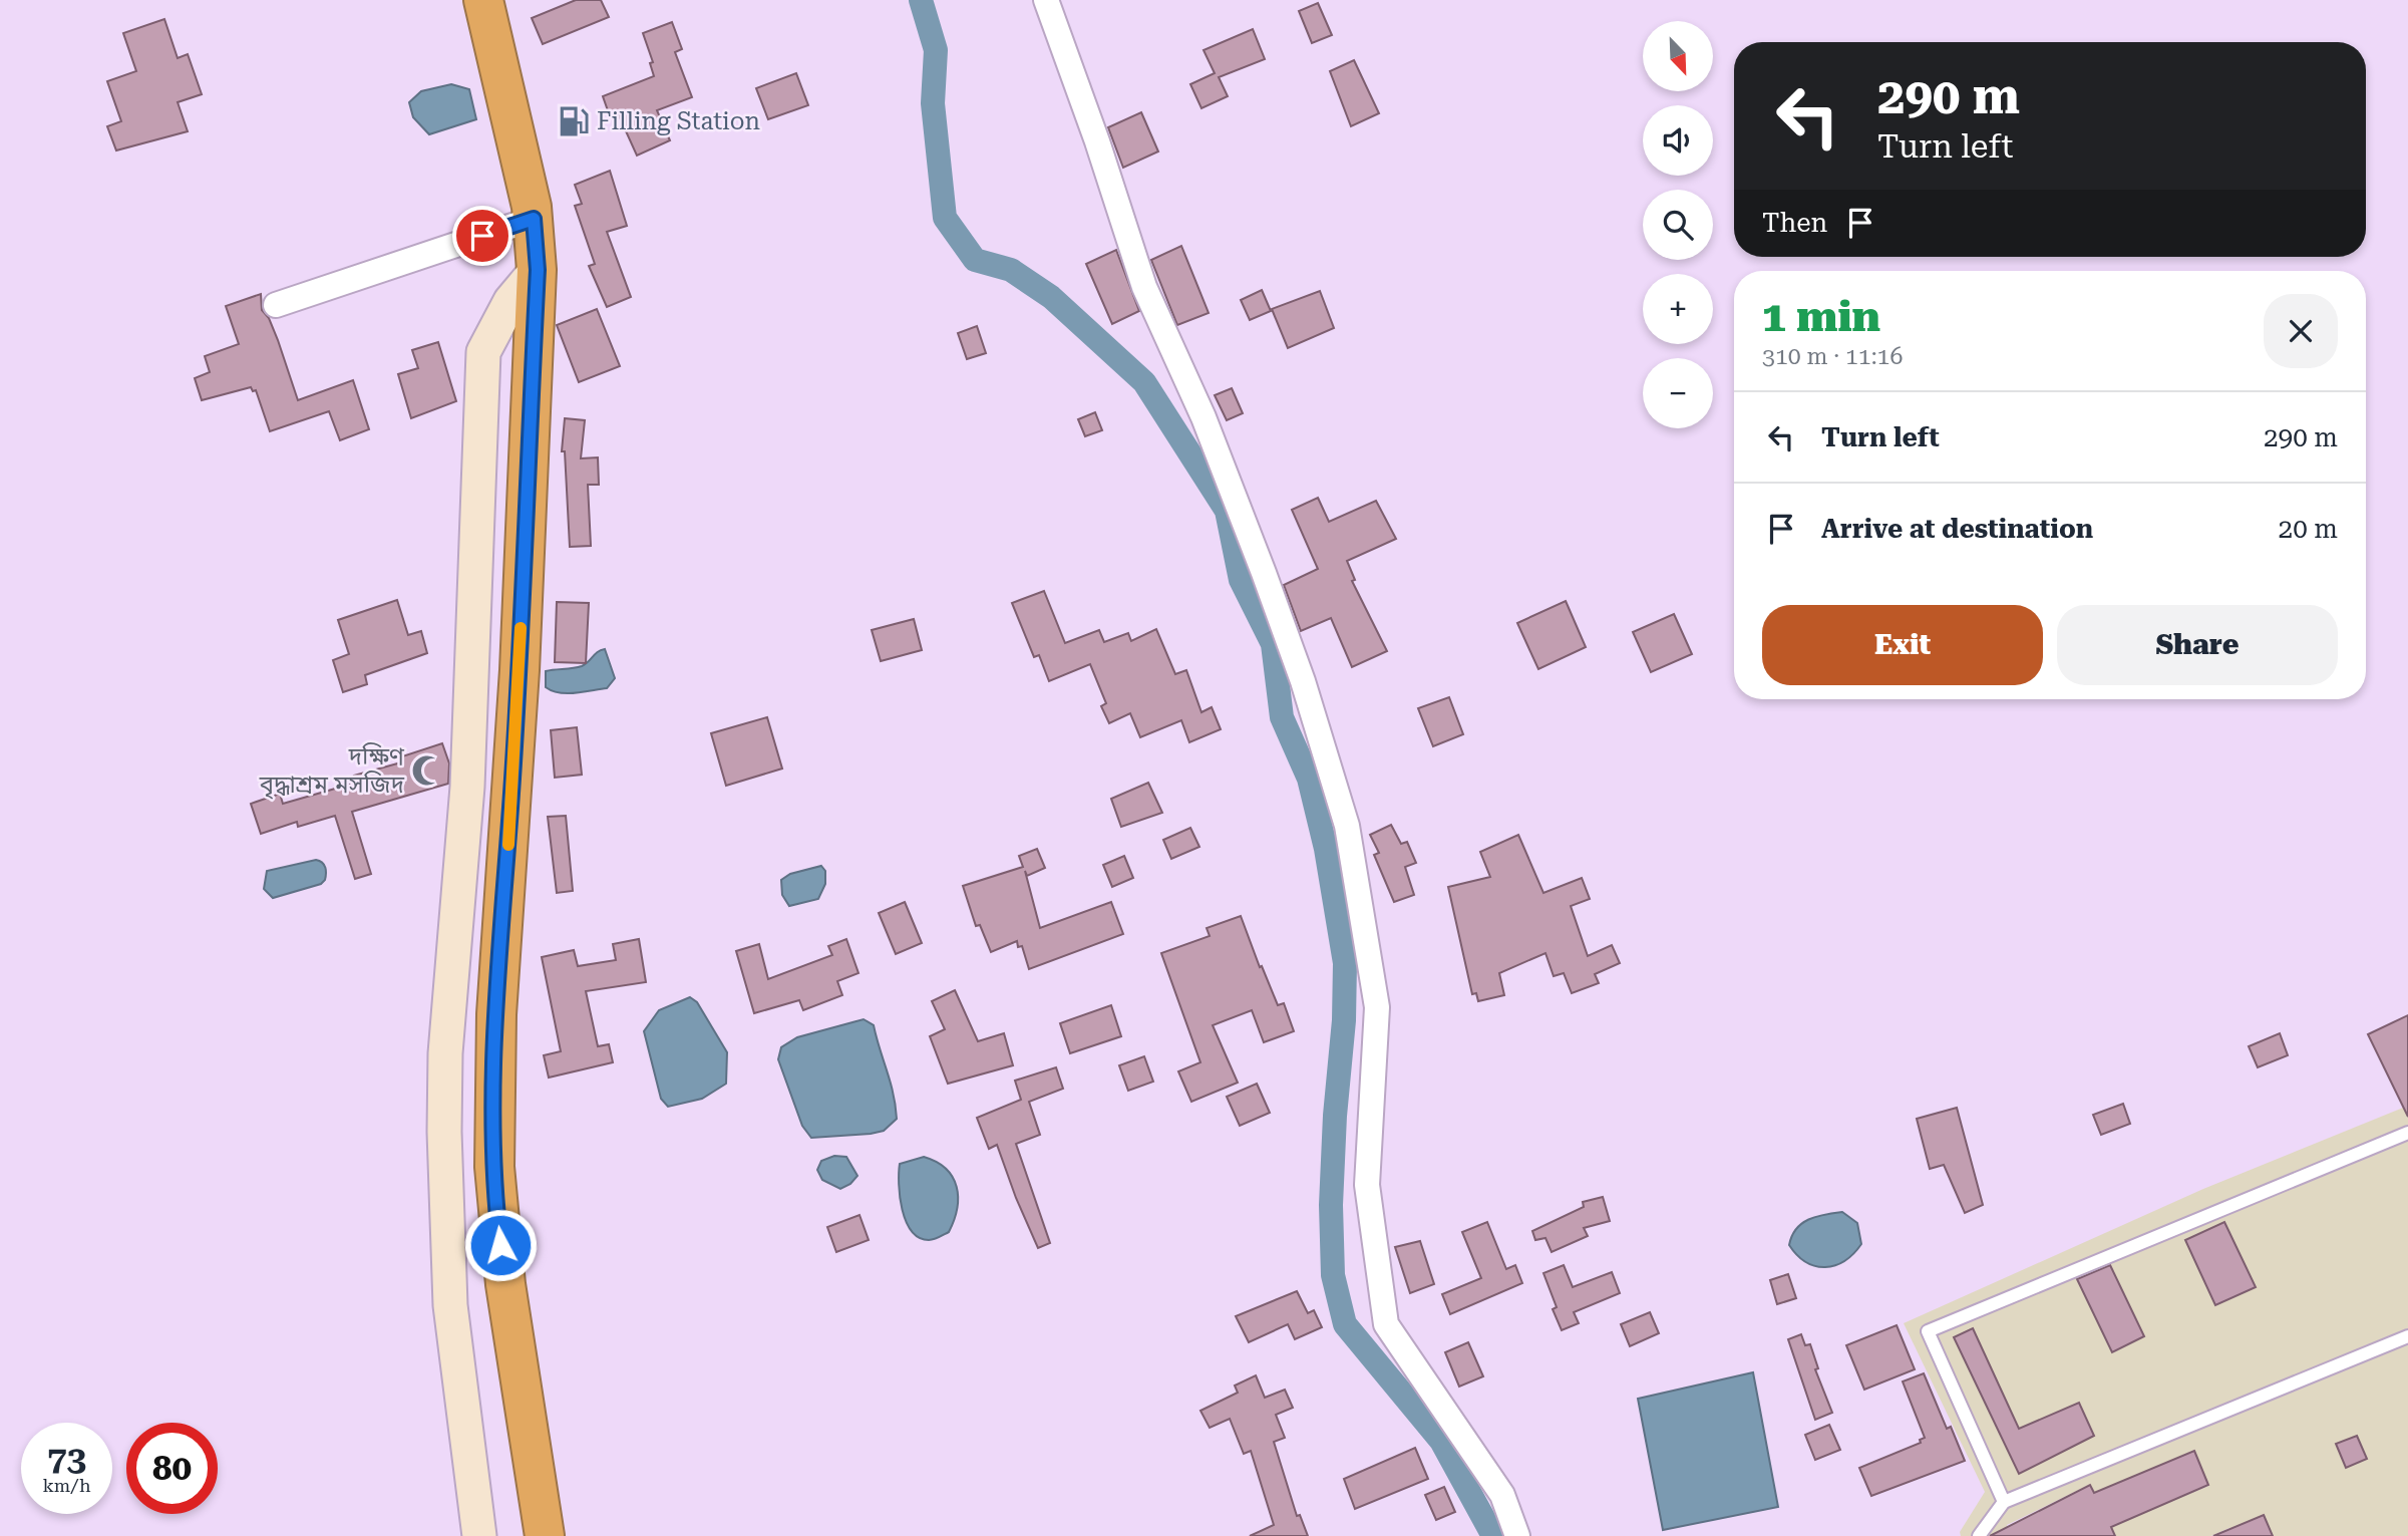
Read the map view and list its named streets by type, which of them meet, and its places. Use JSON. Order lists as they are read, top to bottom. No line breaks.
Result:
{"places":{"fuel station":["Filling Station"],"mosque":["দক্ষিণ বৃদ্ধাশ্রম মসজিদ"]},"north":"bottom right","page":{"map_buttons":["+","−"],"turn":["290 m","Turn left"],"then":"Then","heading":["1 min","310 m · 11:16"],"list":[{"name":"Turn left","value":"290 m"},{"name":"Arrive at destination","value":"20 m"}],"buttons":["Exit","Share"],"speed":"73 km/h","limit":"80"}}
